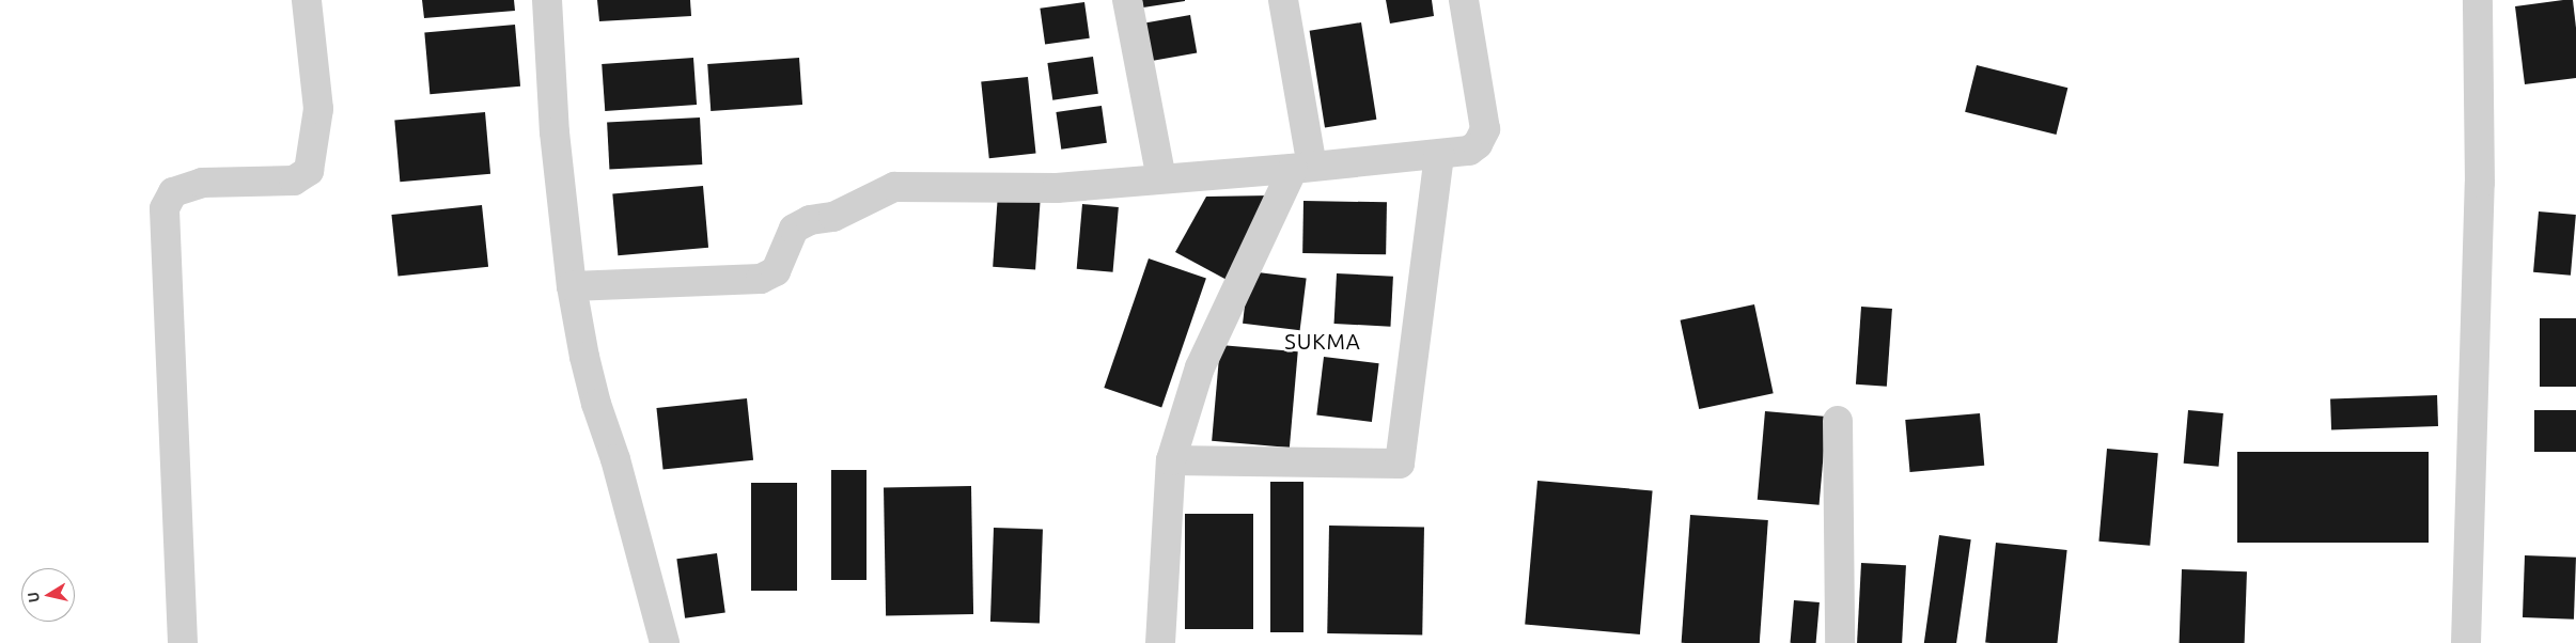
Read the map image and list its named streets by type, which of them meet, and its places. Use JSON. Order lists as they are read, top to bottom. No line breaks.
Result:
{"districts":["SUKMA"],"north":"left"}
